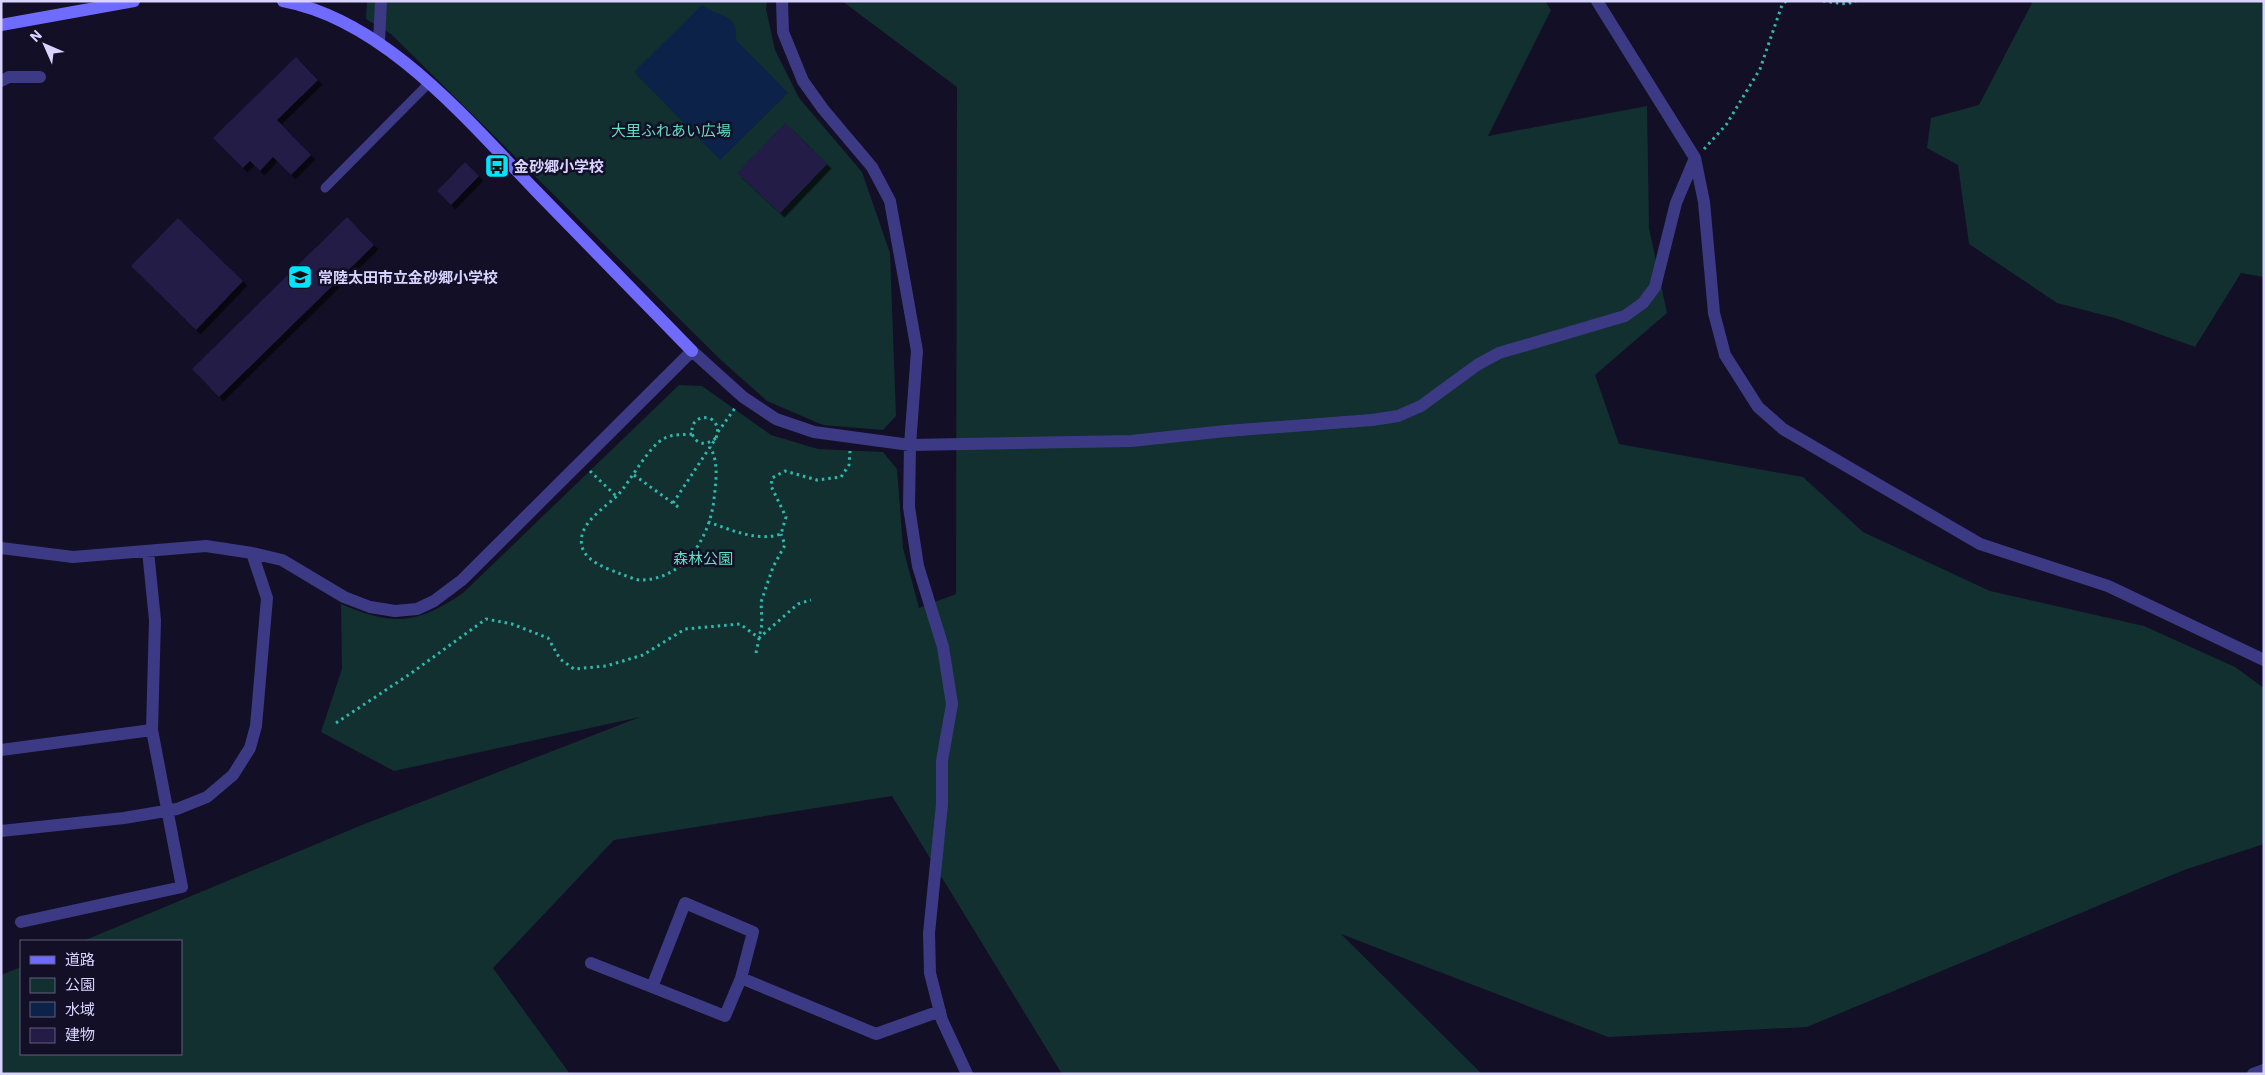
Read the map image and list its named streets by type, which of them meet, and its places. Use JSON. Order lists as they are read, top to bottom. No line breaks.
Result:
{"parks":["大里ふれあい広場","森林公園"],"places":{"bus stop":["金砂郷小学校"],"school or university":["常陸太田市立金砂郷小学校"]},"legend":["道路","公園","水域","建物"],"north":"top left"}
